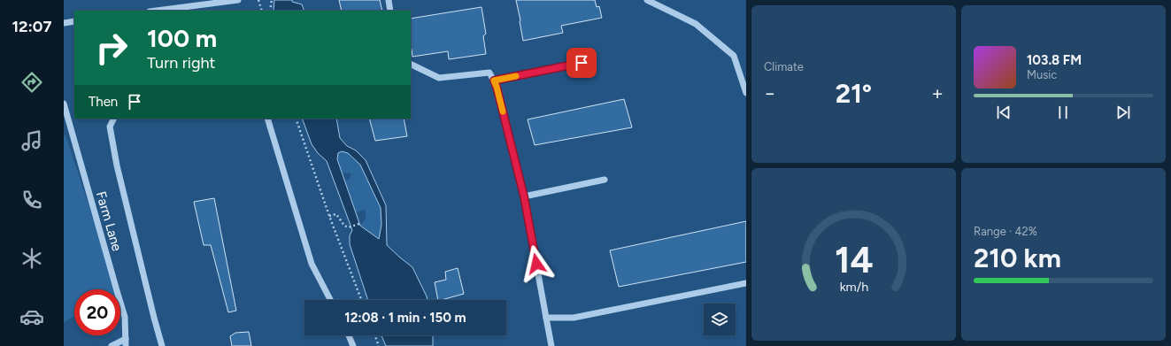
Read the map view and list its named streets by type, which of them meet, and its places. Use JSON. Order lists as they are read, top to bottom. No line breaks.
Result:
{"streets":{"street":["Farm Lane"]},"page":{"tabs":"12:07","tile":["Climate",["Range · 42%","210 km"]],"turn":["100 m","Turn right"],"song":["103.8 FM","Music"],"heat":["−","21°","+"],"then":"Then","limit":"20","trip":"12:08 · 1 min · 150 m","gauge":["14","km/h"]}}
